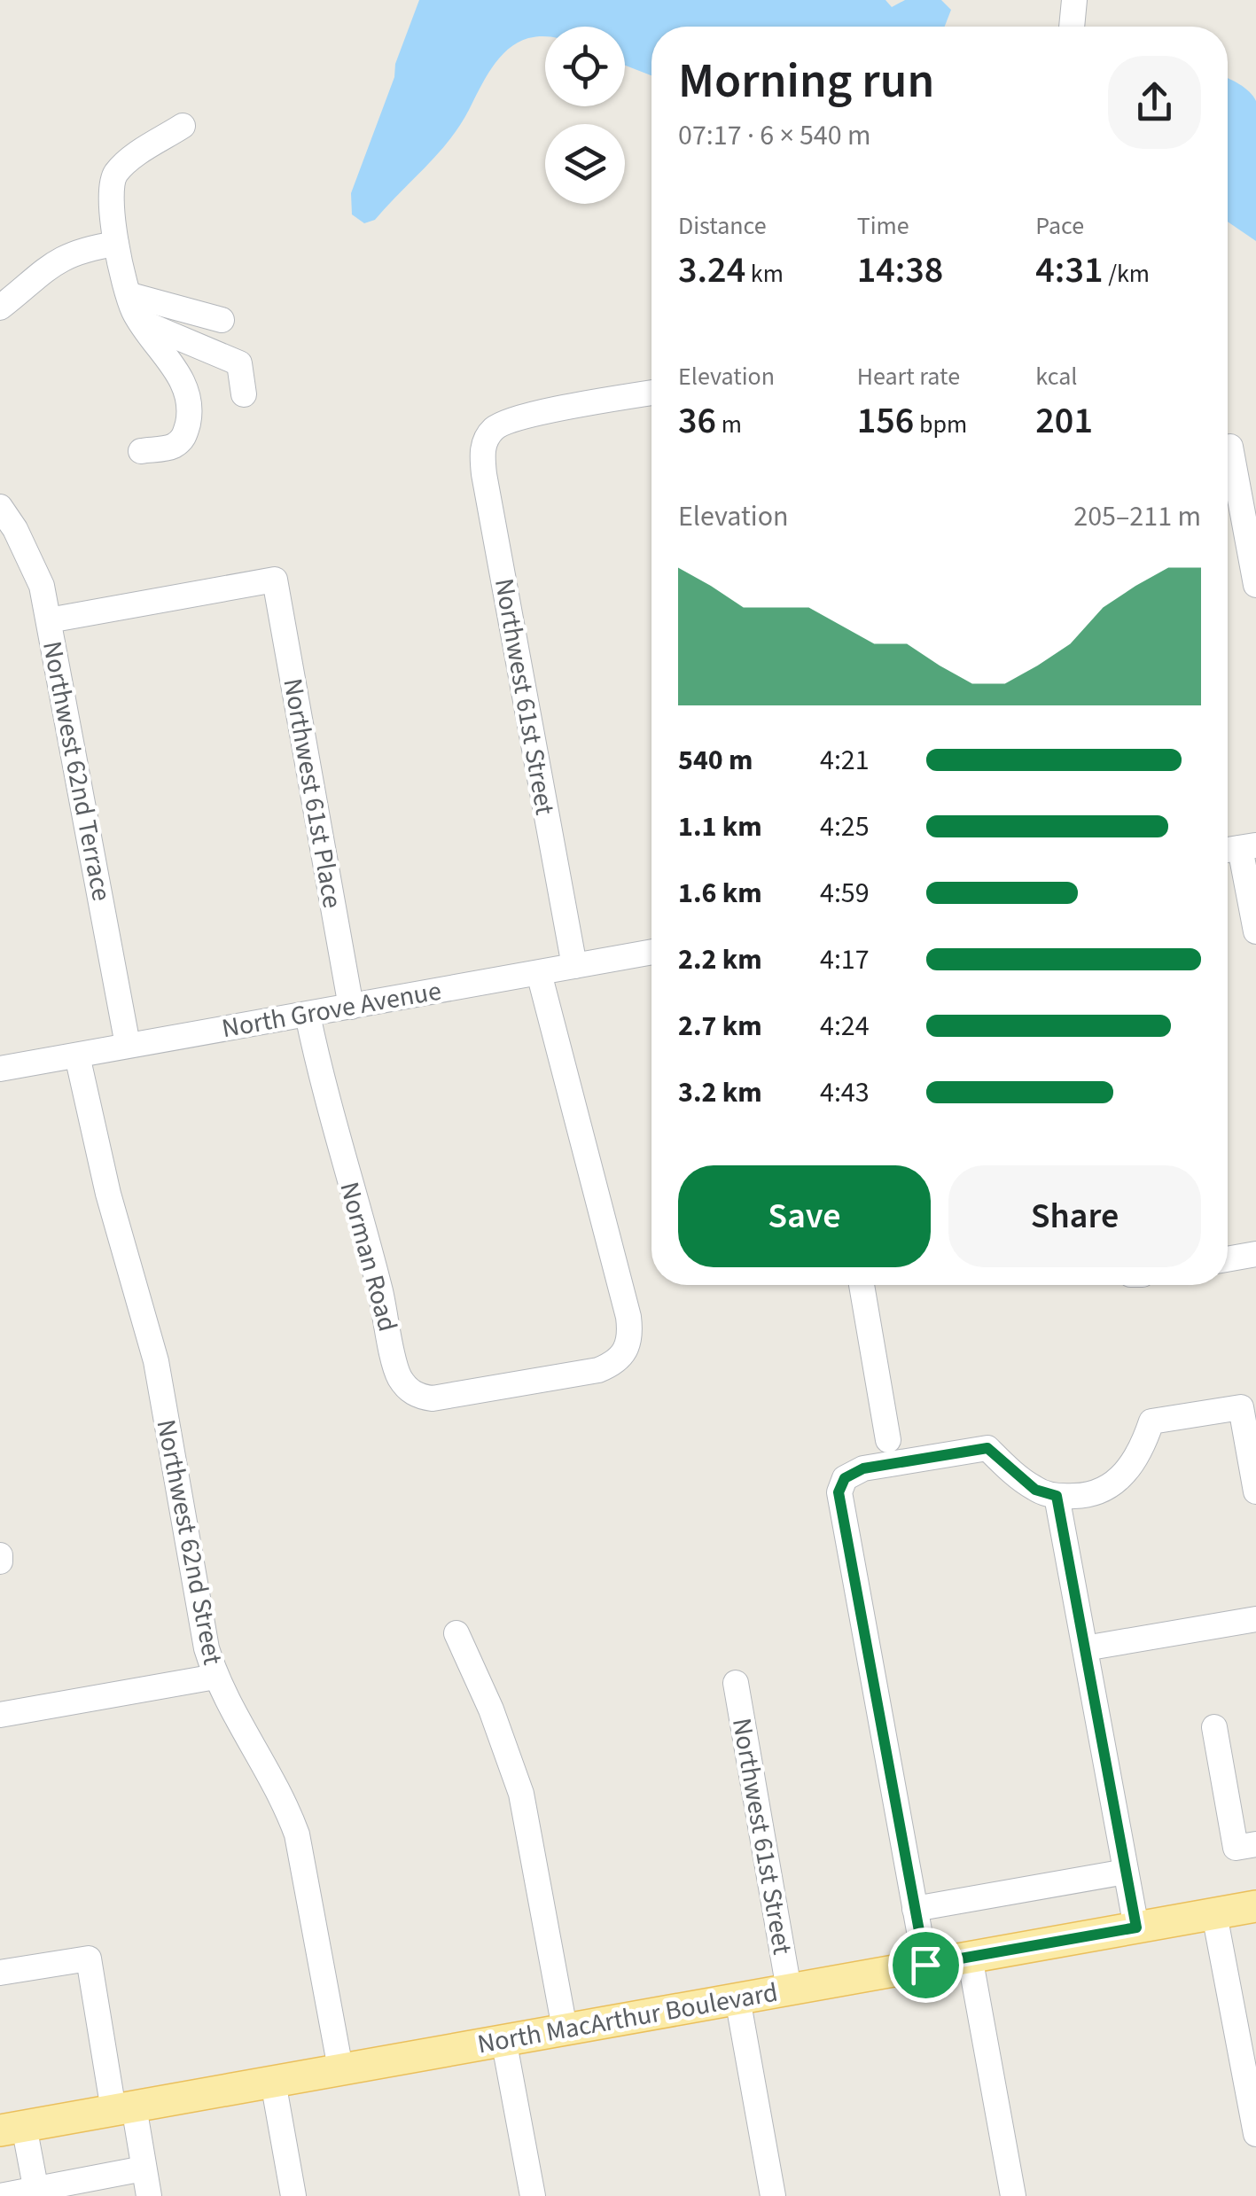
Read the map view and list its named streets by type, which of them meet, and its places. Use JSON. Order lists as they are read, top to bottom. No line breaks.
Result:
{"streets":{"main road":["North MacArthur Boulevard"],"street":["Northwest 61st Street","Northwest 62nd Terrace","Northwest 61st Place","North Grove Avenue","Norman Road","Northwest 62nd Street"]},"crossings":[["Northwest 61st Street","North Grove Avenue"],["Northwest 61st Street","North MacArthur Boulevard"],["Northwest 62nd Terrace","Northwest 61st Place"],["Northwest 62nd Terrace","North Grove Avenue"],["Northwest 61st Place","North Grove Avenue"],["North Grove Avenue","Norman Road"],["North Grove Avenue","Northwest 62nd Street"],["Northwest 62nd Street","North MacArthur Boulevard"]],"page":{"heading":["Morning run","07:17 · 6 × 540 m"],"stats":[["Distance","3.24 km"],["Time","14:38"],["Pace","4:31 /km"],["Elevation","36 m"],["Heart rate","156 bpm"],["kcal","201"]],"chart":["Elevation","205–211 m"],"list":[{"name":"540 m","note":"4:21"},{"name":"1.1 km","note":"4:25"},{"name":"1.6 km","note":"4:59"},{"name":"2.2 km","note":"4:17"},{"name":"2.7 km","note":"4:24"},{"name":"3.2 km","note":"4:43"}],"buttons":["Save","Share"]}}
